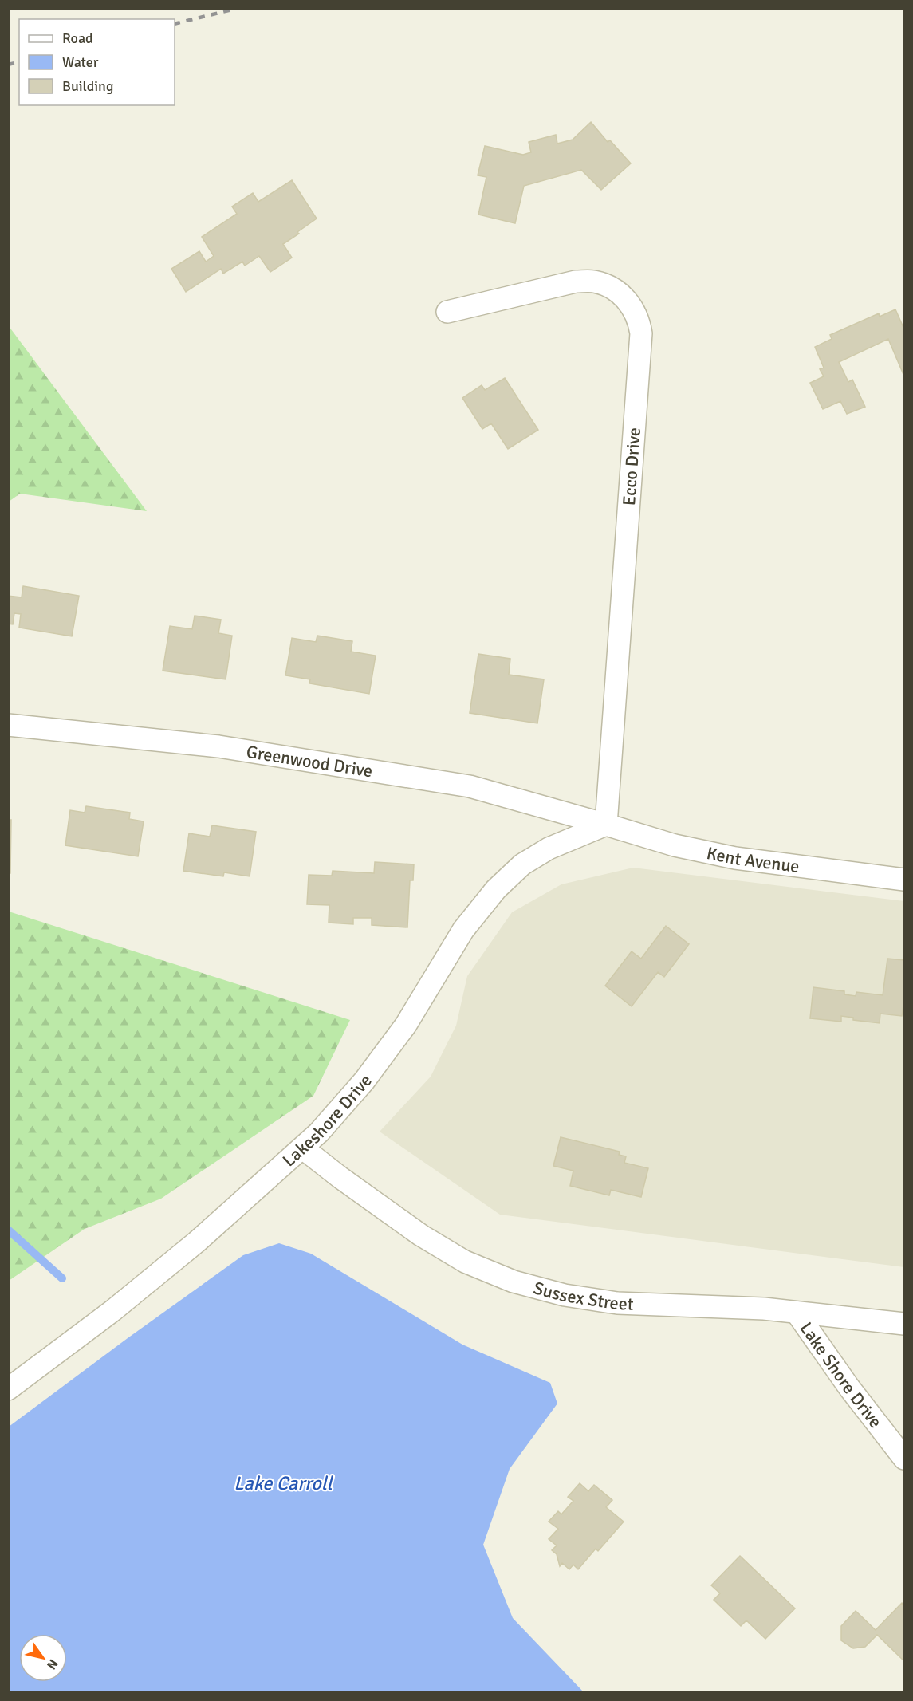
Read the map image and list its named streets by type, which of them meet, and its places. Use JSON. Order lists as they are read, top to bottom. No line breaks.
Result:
{"streets":{"street":["Ecco Drive","Greenwood Drive","Kent Avenue","Lakeshore Drive","Sussex Street","Lake Shore Drive"]},"crossings":[["Ecco Drive","Greenwood Drive"],["Ecco Drive","Kent Avenue"],["Ecco Drive","Lakeshore Drive"],["Greenwood Drive","Kent Avenue"],["Greenwood Drive","Lakeshore Drive"],["Kent Avenue","Lakeshore Drive"],["Lakeshore Drive","Sussex Street"],["Sussex Street","Lake Shore Drive"]],"water":["Lake Carroll"],"legend":["Road","Water","Building"],"north":"bottom right"}
